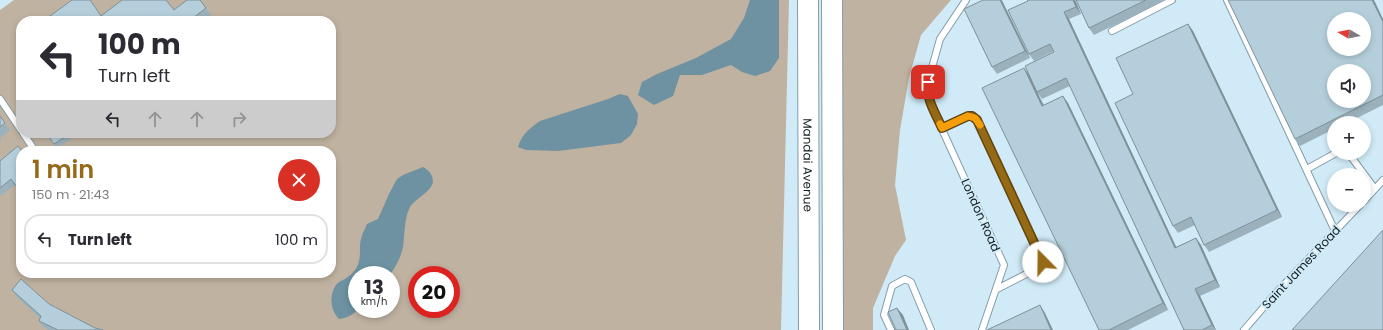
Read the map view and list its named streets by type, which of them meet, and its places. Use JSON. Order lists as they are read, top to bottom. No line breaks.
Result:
{"streets":{"main road":["Mandai Avenue"],"lane":["London Road","Saint James Road"]},"north":"left","page":{"map_buttons":["+","−"],"turn":["100 m","Turn left"],"heading":["1 min","150 m · 21:43"],"list":[{"name":"Turn left","value":"100 m"}],"speed":"13 km/h","limit":"20"}}
